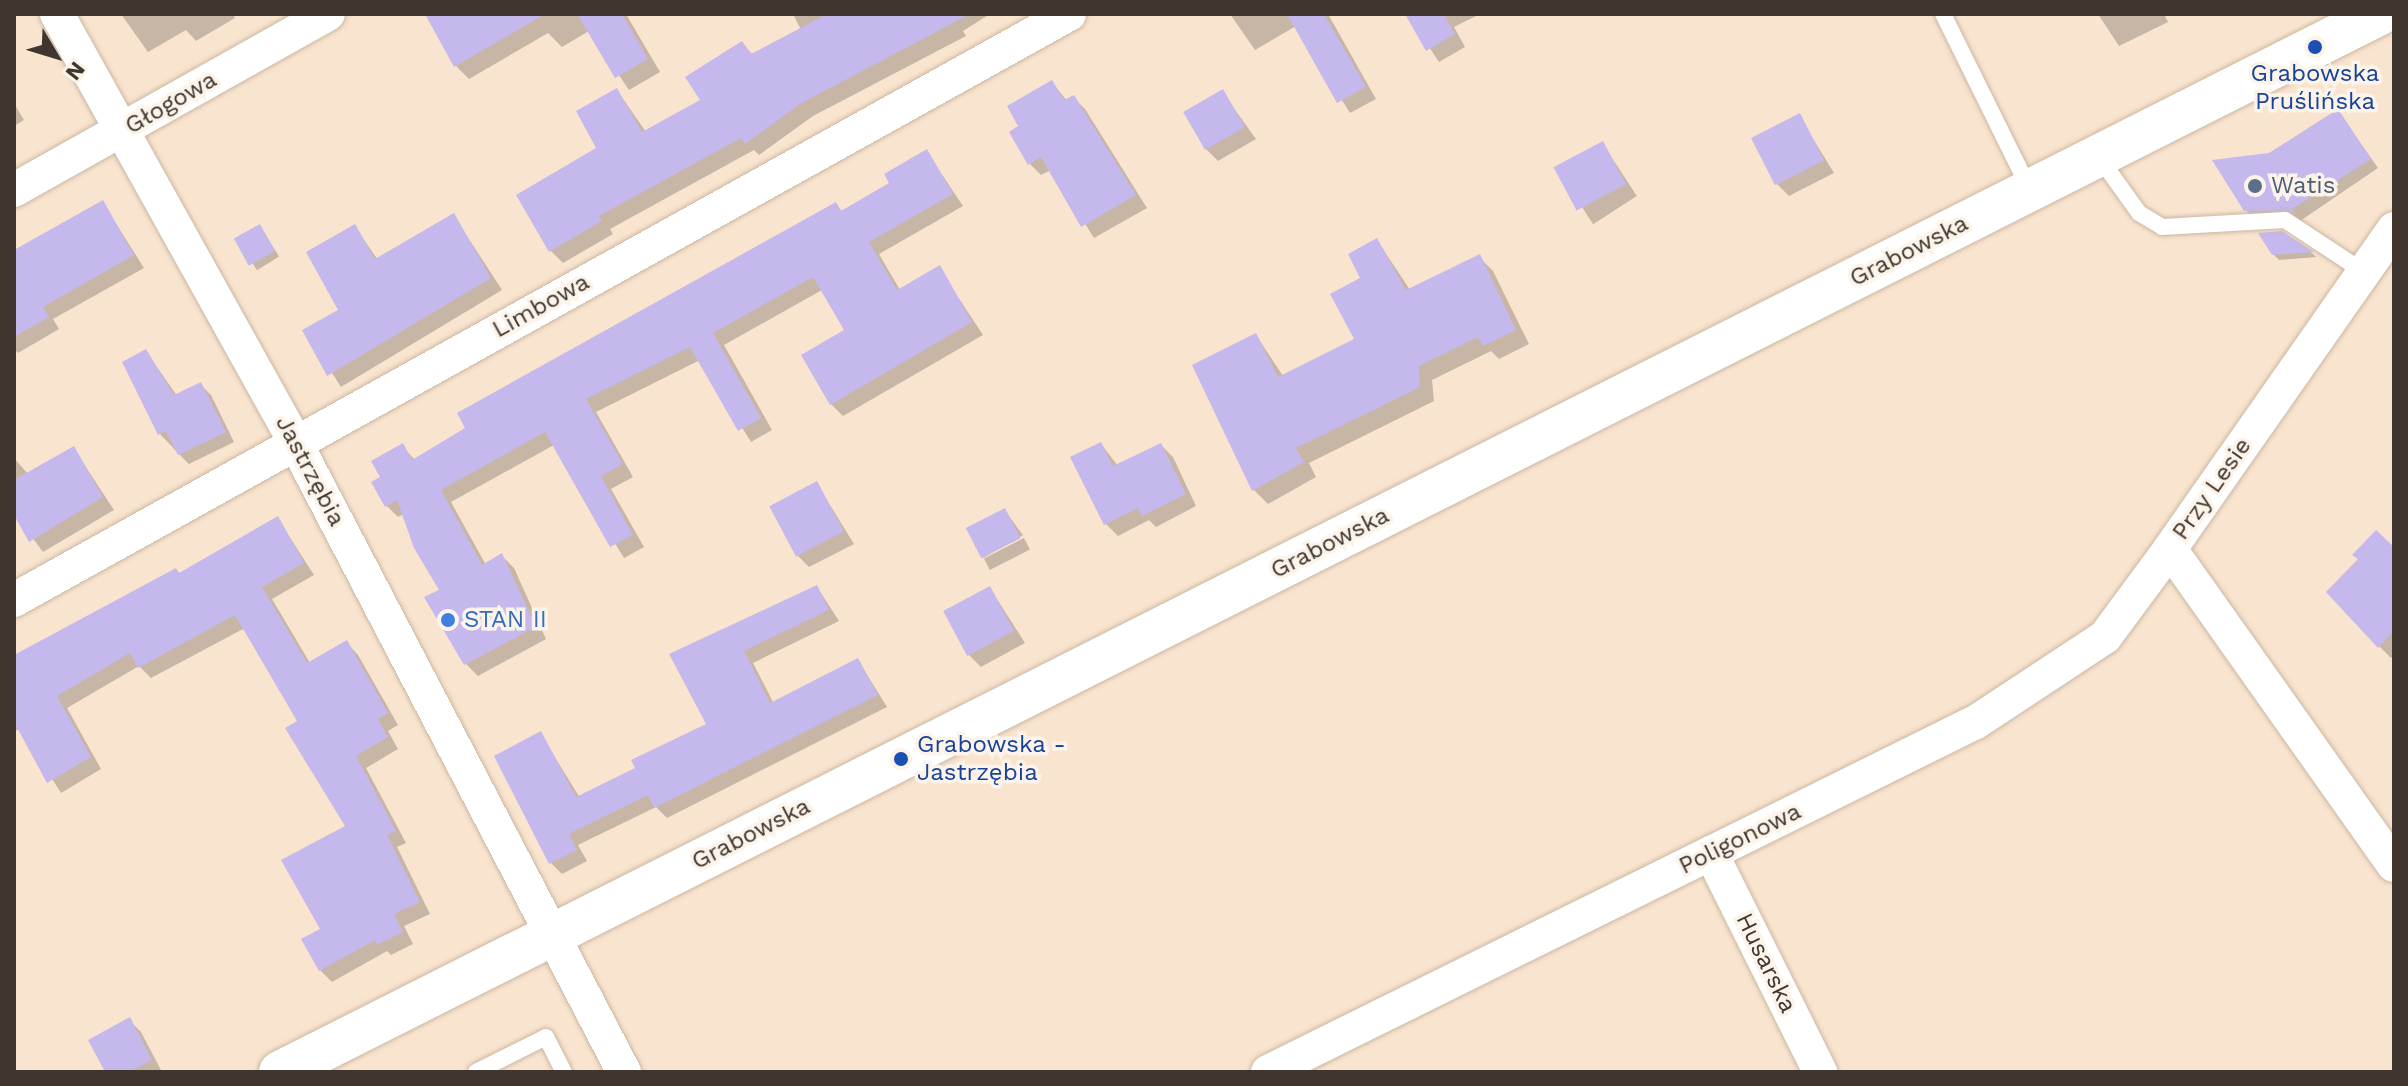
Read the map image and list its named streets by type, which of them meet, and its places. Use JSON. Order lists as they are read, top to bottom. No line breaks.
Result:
{"streets":{"street":["Głogowa","Grabowska","Limbowa","Jastrzębia","Przy Lesie","Poligonowa","Husarska"]},"crossings":[["Głogowa","Jastrzębia"],["Grabowska","Jastrzębia"],["Limbowa","Jastrzębia"],["Przy Lesie","Poligonowa"],["Poligonowa","Husarska"]],"places":["Grabowska Pruślińska","Watis","STAN II","Grabowska - Jastrzębia"],"north":"bottom right"}
